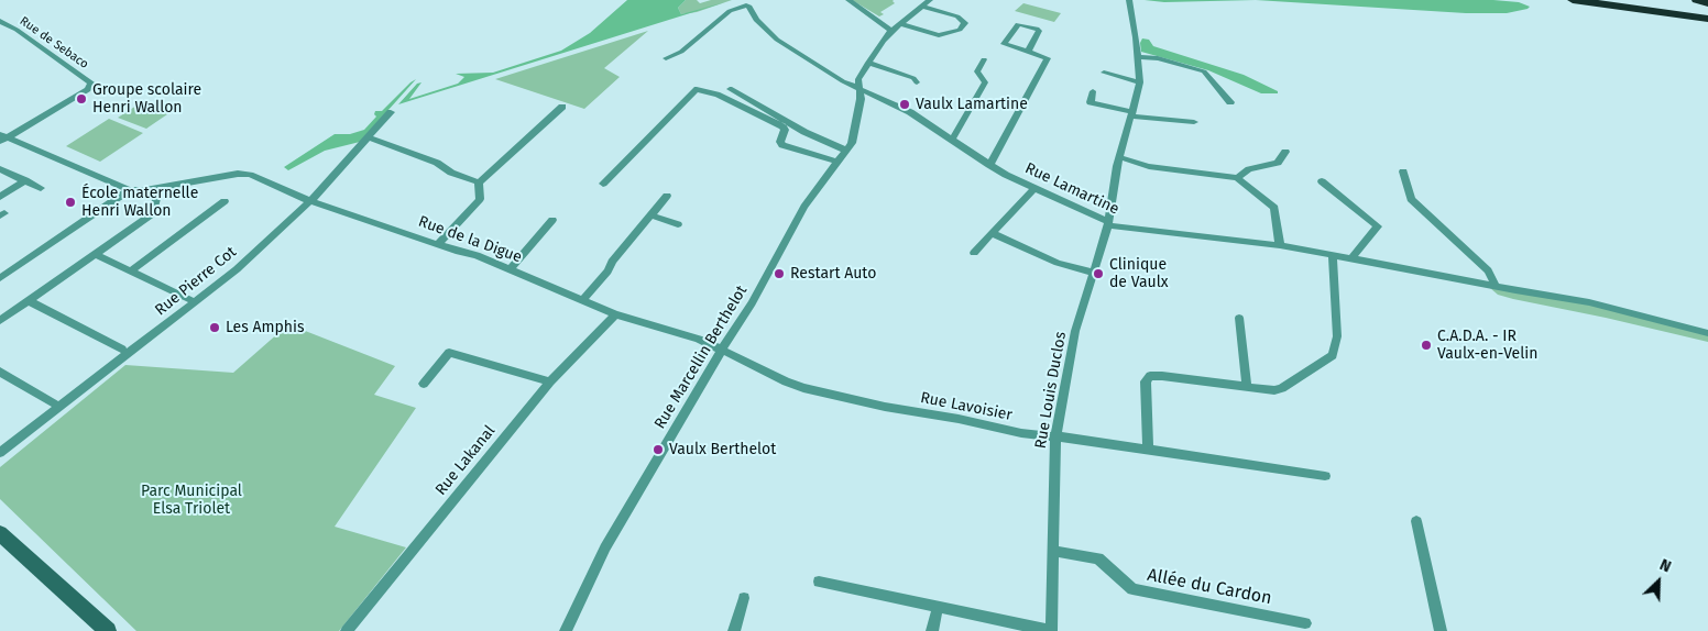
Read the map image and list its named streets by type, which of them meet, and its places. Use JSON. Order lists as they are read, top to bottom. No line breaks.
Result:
{"streets":{"street":["Rue de Sebaco","Rue Lamartine","Rue de la Digue","Rue Pierre Cot","Rue Marcellin Berthelot","Rue Louis Duclos","Rue Lavoisier","Rue Lakanal","Allée du Cardon"]},"crossings":[["Rue Lamartine","Rue Marcellin Berthelot"],["Rue Lamartine","Rue Louis Duclos"],["Rue de la Digue","Rue Pierre Cot"],["Rue de la Digue","Rue Lavoisier"],["Rue de la Digue","Rue Lakanal"],["Rue Marcellin Berthelot","Rue Lavoisier"],["Rue Louis Duclos","Rue Lavoisier"],["Rue Louis Duclos","Allée du Cardon"],["Rue Lavoisier","Rue Lakanal"]],"parks":["Parc Municipal Elsa Triolet"],"places":["Groupe scolaire Henri Wallon","Vaulx Lamartine","École maternelle Henri Wallon","Restart Auto","Clinique de Vaulx","Les Amphis","C.A.D.A. - IR Vaulx-en-Velin","Vaulx Berthelot"],"north":"top right"}
